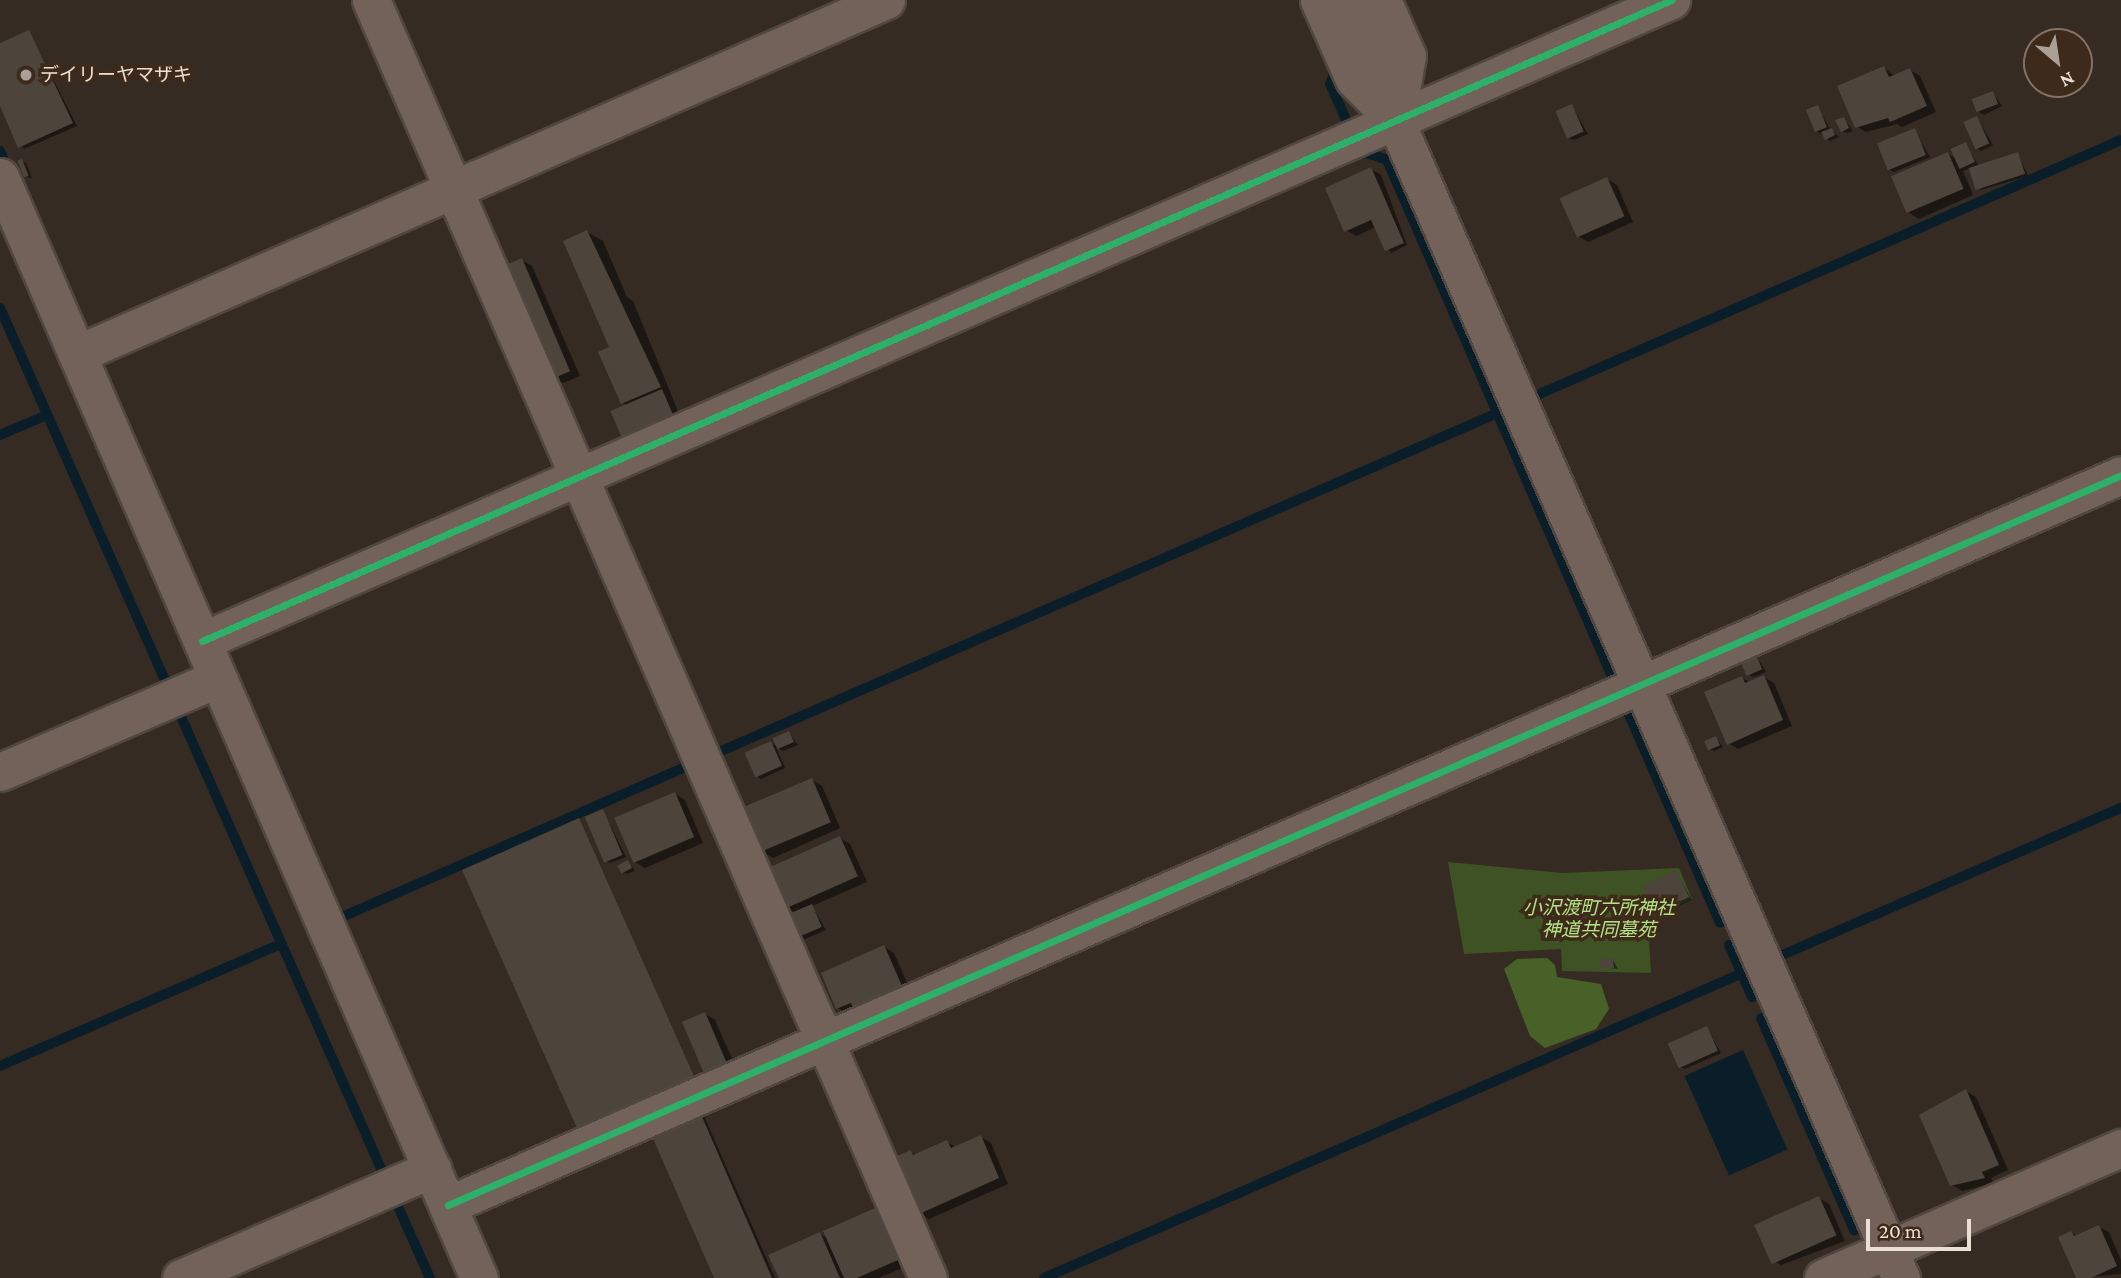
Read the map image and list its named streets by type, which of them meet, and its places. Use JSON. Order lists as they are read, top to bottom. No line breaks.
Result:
{"parks":["小沢渡町六所神社 神道共同墓苑"],"places":["デイリーヤマザキ"],"scale_bar":"20 m","north":"bottom right"}
